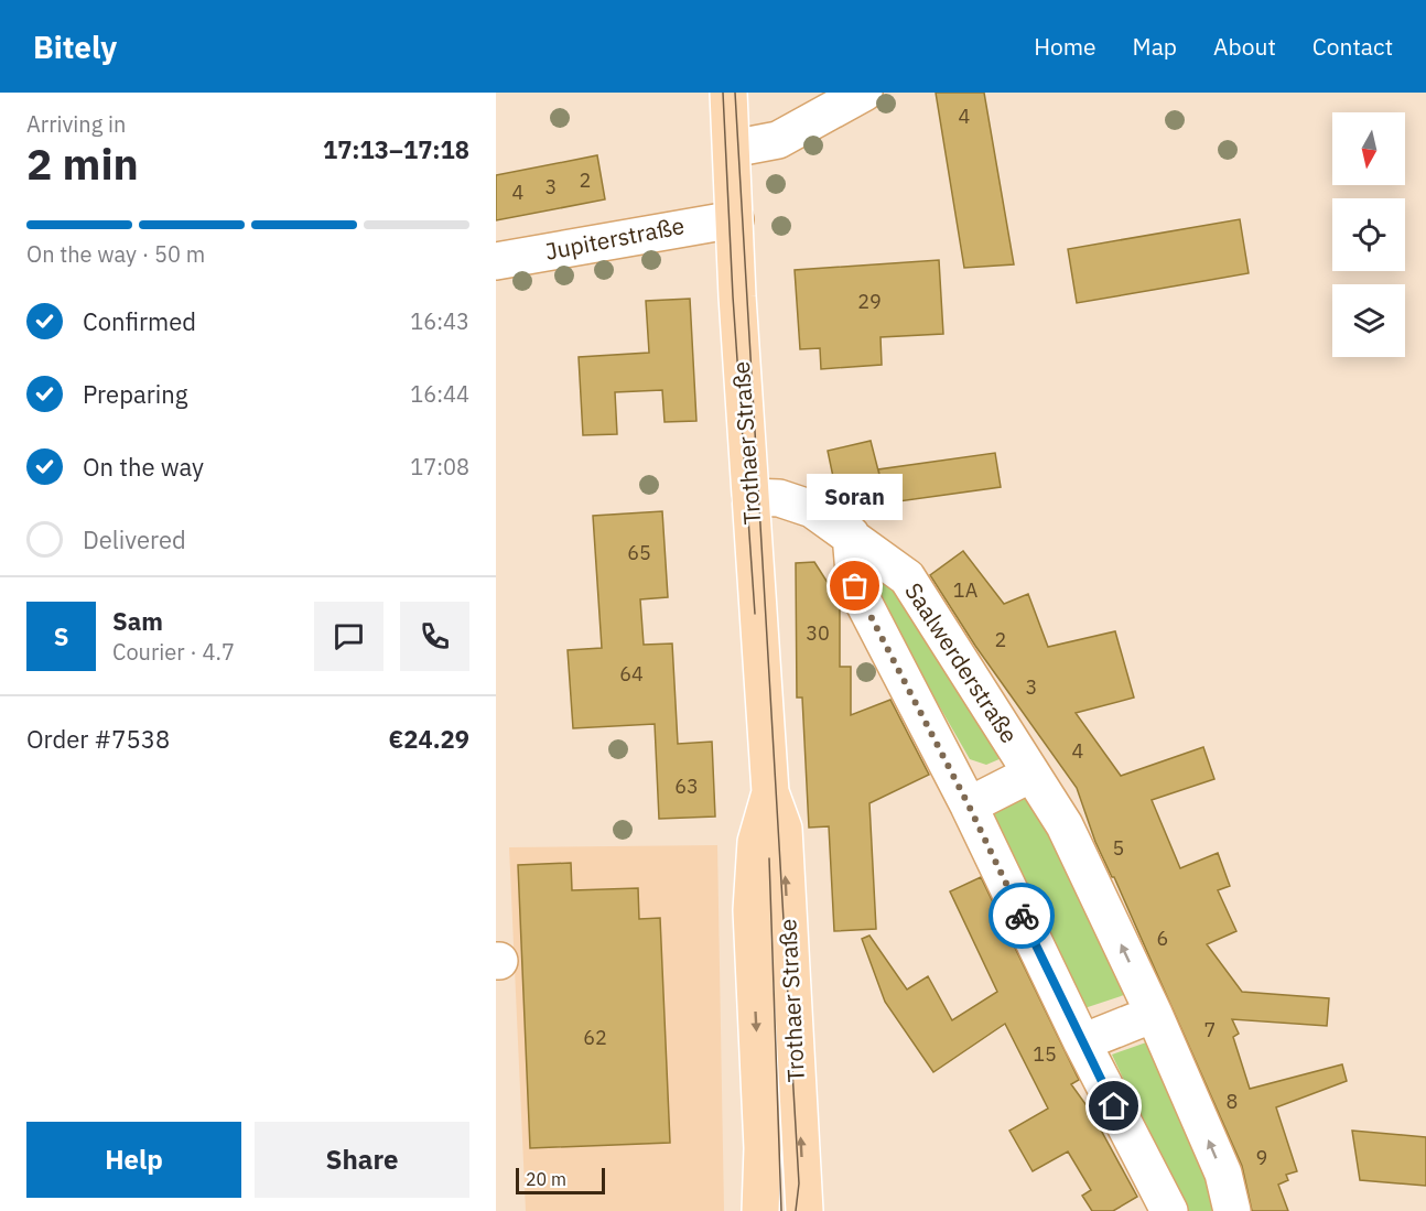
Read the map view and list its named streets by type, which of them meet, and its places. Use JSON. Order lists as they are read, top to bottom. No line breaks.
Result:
{"streets":{"main road":["Trothaer Straße"],"street":["Jupiterstraße","Saalwerderstraße"]},"crossings":[["Jupiterstraße","Trothaer Straße"],["Trothaer Straße","Saalwerderstraße"]],"places":["Soran"],"house_numbers":["4","2","3","4","29","65","1A","30","2","64","3","4","63","5","6","7","62","15","8","9"],"scale_bar":"20 m","north":"bottom","page":{"header":"Bitely","nav":["Home","Map","About","Contact"],"heading":["2 min","Arriving in","17:13–17:18"],"panel":["Sam","Courier · 4.7","Order #7538","€24.29"],"bar":"On the way · 50 m","list":[["Confirmed","16:43"],["Preparing","16:44"],["On the way","17:08"],"Delivered"],"bubble":"Soran","round":"S","buttons":["Help","Share"],"scale":"20 m"}}
